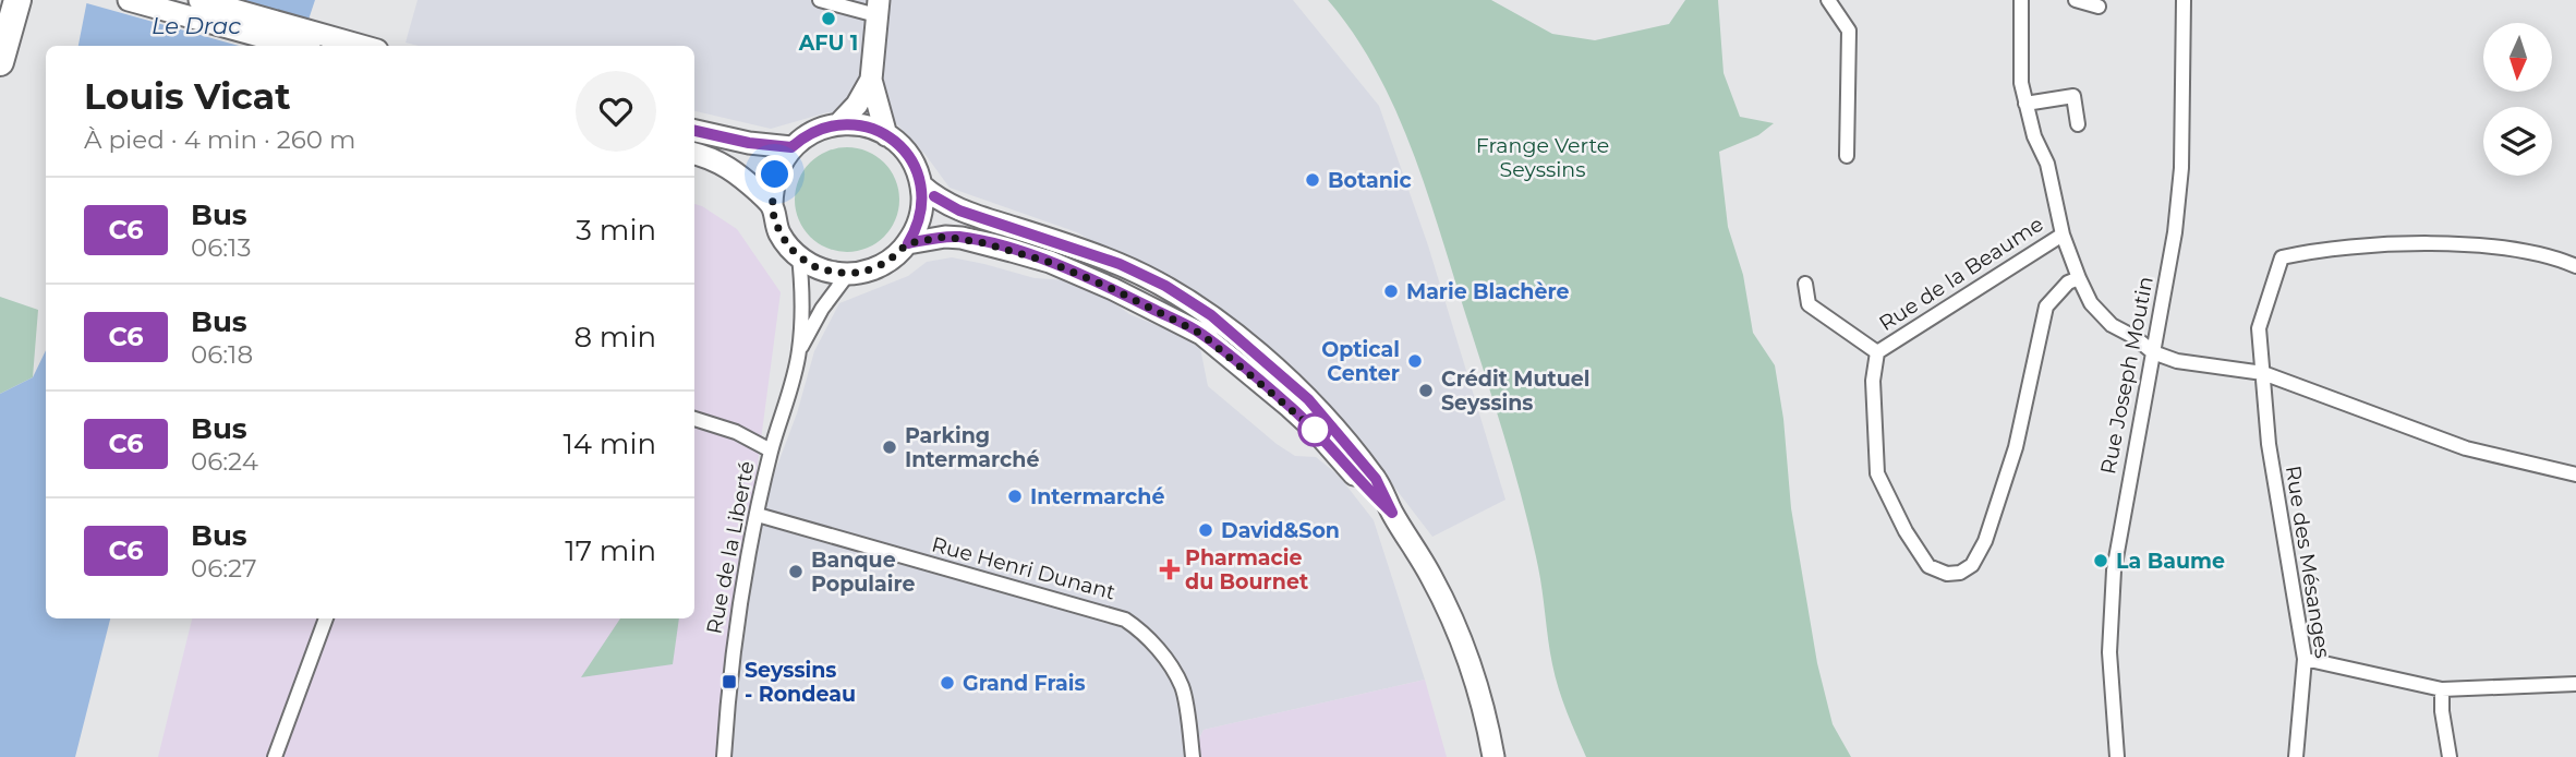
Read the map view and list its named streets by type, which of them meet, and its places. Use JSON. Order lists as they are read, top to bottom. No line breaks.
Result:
{"streets":{"street":["Rue de la Beaume","Rue Joseph Moutin","Rue de la Liberté","Rue des Mésanges","Rue Henri Dunant"]},"crossings":[["Rue de la Liberté","Rue Henri Dunant"]],"water":["Le Drac"],"parks":["Frange Verte Seyssins"],"places":{"other":["AFU 1","Botanic","Marie Blachère","Optical Center","Crédit Mutuel Seyssins","Parking Intermarché","Intermarché","David&Son","La Baume","Banque Populaire","Grand Frais"],"health":["Pharmacie du Bournet"],"transit":["Seyssins - Rondeau"]},"lines":["bus line C6"],"north":"bottom","page":{"heading":["Louis Vicat","À pied · 4 min · 260 m"],"list":[{"mark":"C6","name":"Bus","note":"06:13","value":"3 min"},{"mark":"C6","name":"Bus","note":"06:18","value":"8 min"},{"mark":"C6","name":"Bus","note":"06:24","value":"14 min"},{"mark":"C6","name":"Bus","note":"06:27","value":"17 min"}]}}
